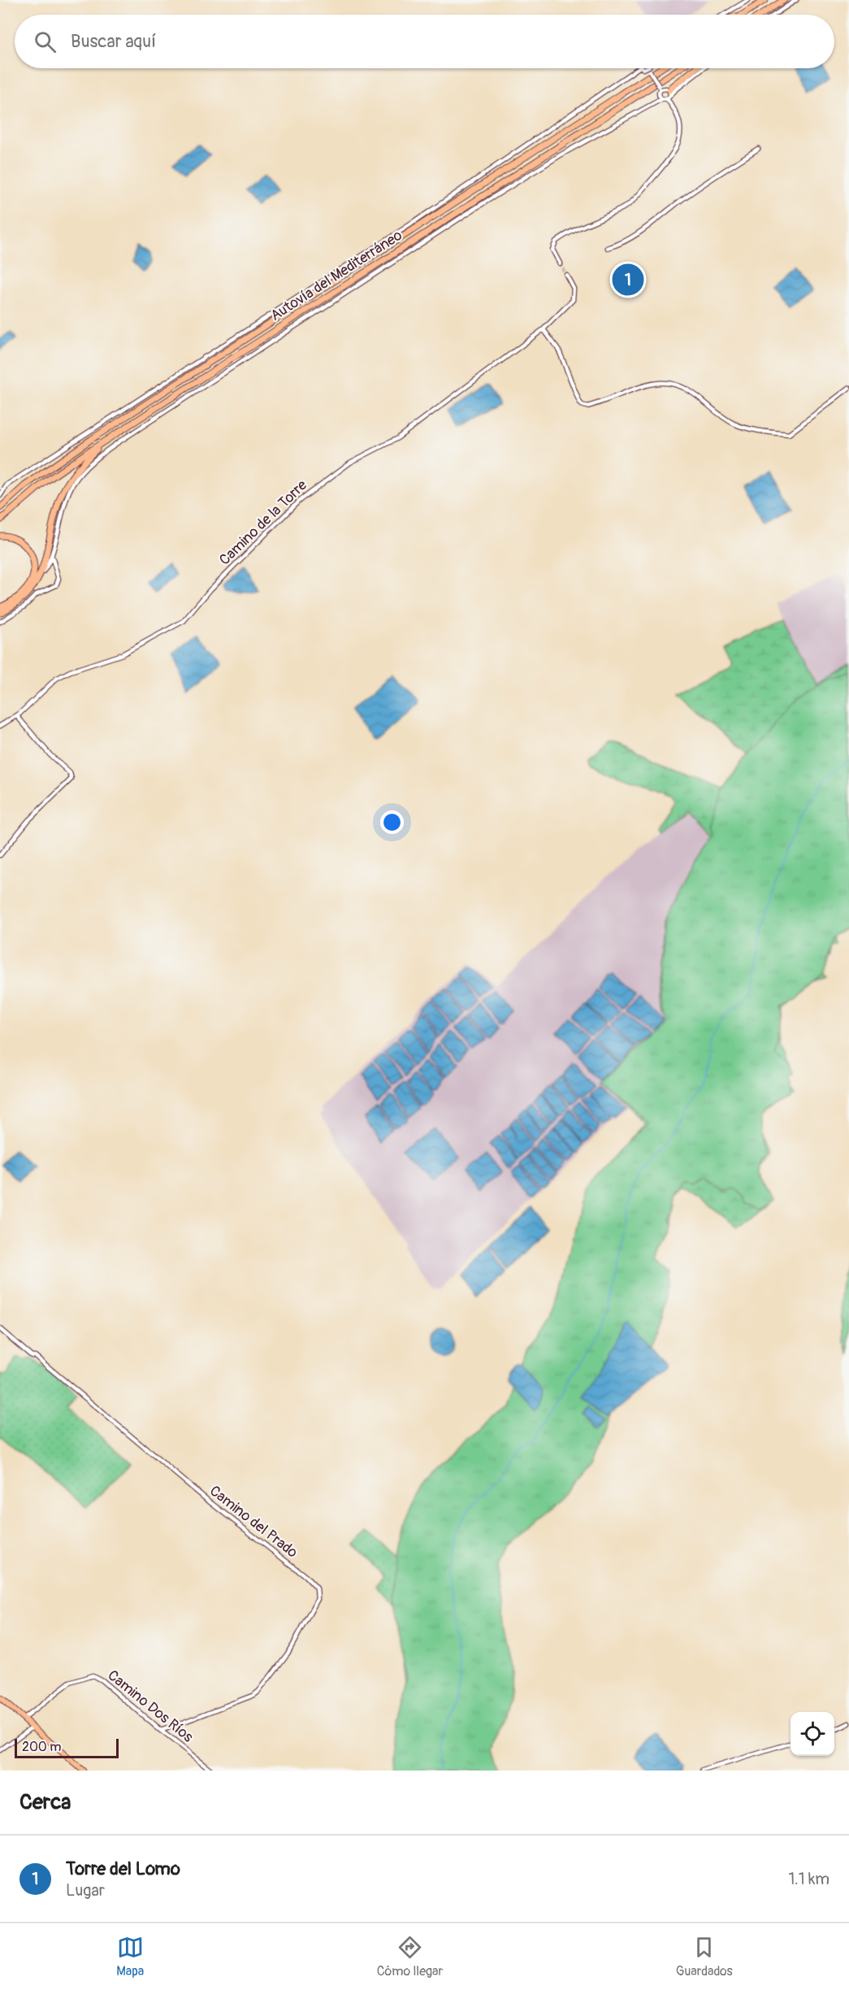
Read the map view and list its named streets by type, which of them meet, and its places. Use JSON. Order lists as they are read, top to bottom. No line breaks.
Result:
{"streets":{"highway":["Autovía del Mediterráneo"],"street":["Camino de la Torre","Camino del Prado","Camino Dos Ríos"]},"crossings":[["Camino del Prado","Camino Dos Ríos"]],"scale_bar":"200 m","page":{"search":"Buscar aquí","pins":"1","scale":"200 m","heading":"Cerca","list":[{"mark":"1","name":"Torre del Lomo","note":"Lugar","value":"1.1 km"}],"nav":["Mapa","Cómo llegar","Guardados"]}}
